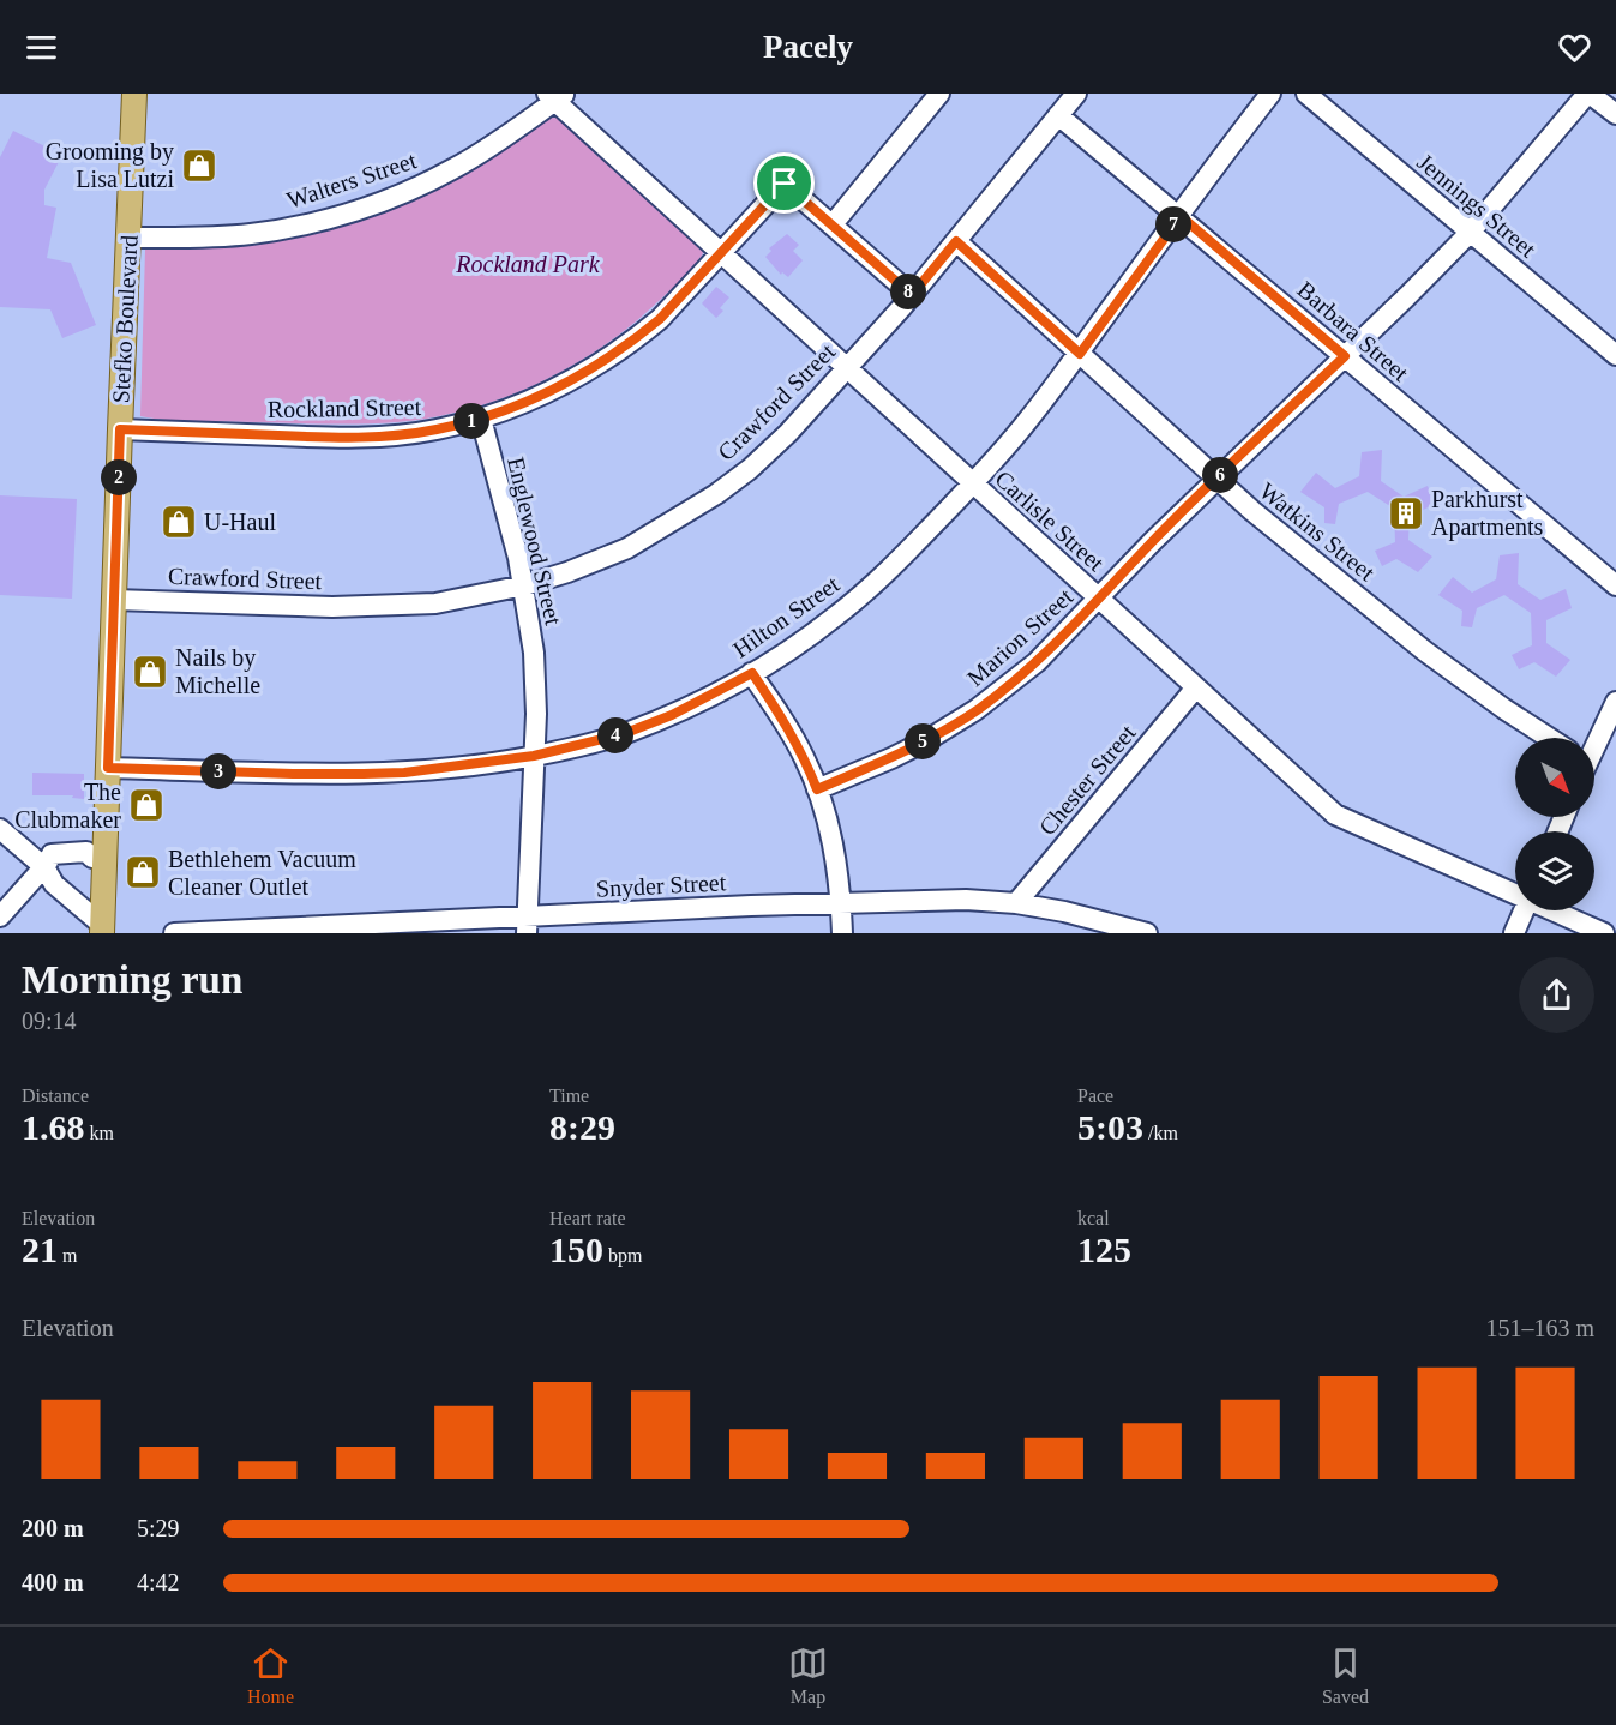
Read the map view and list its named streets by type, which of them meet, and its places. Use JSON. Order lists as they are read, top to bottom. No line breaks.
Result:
{"streets":{"main road":["Stefko Boulevard"],"street":["Walters Street","Jennings Street","Barbara Street","Crawford Street","Rockland Street","Carlisle Street","Watkins Street","Englewood Street","Hilton Street","Marion Street","Chester Street","Snyder Street"]},"crossings":[["Walters Street","Stefko Boulevard"],["Walters Street","Carlisle Street"],["Jennings Street","Marion Street"],["Stefko Boulevard","Crawford Street"],["Stefko Boulevard","Rockland Street"],["Stefko Boulevard","Hilton Street"],["Barbara Street","Crawford Street"],["Barbara Street","Hilton Street"],["Barbara Street","Marion Street"],["Crawford Street","Carlisle Street"],["Crawford Street","Watkins Street"],["Crawford Street","Englewood Street"],["Rockland Street","Carlisle Street"],["Rockland Street","Englewood Street"],["Carlisle Street","Hilton Street"],["Carlisle Street","Marion Street"],["Carlisle Street","Chester Street"],["Watkins Street","Hilton Street"],["Watkins Street","Marion Street"],["Englewood Street","Hilton Street"],["Englewood Street","Snyder Street"],["Chester Street","Snyder Street"]],"parks":["Rockland Park"],"places":{"shop":["Grooming by Lisa Lutzi","U-Haul","Nails by Michelle","The Clubmaker","Bethlehem Vacuum Cleaner Outlet"],"building":["Parkhurst Apartments"]},"north":"bottom right","page":{"header":"Pacely","pins":["7","8","1","6","2","4","5","3"],"heading":["Morning run","09:14"],"stats":[["Distance","1.68 km"],["Time","8:29"],["Pace","5:03 /km"],["Elevation","21 m"],["Heart rate","150 bpm"],["kcal","125"]],"chart":["Elevation","151–163 m"],"list":[{"name":"200 m","note":"5:29"},{"name":"400 m","note":"4:42"}],"tabs":["Home","Map","Saved"]}}
